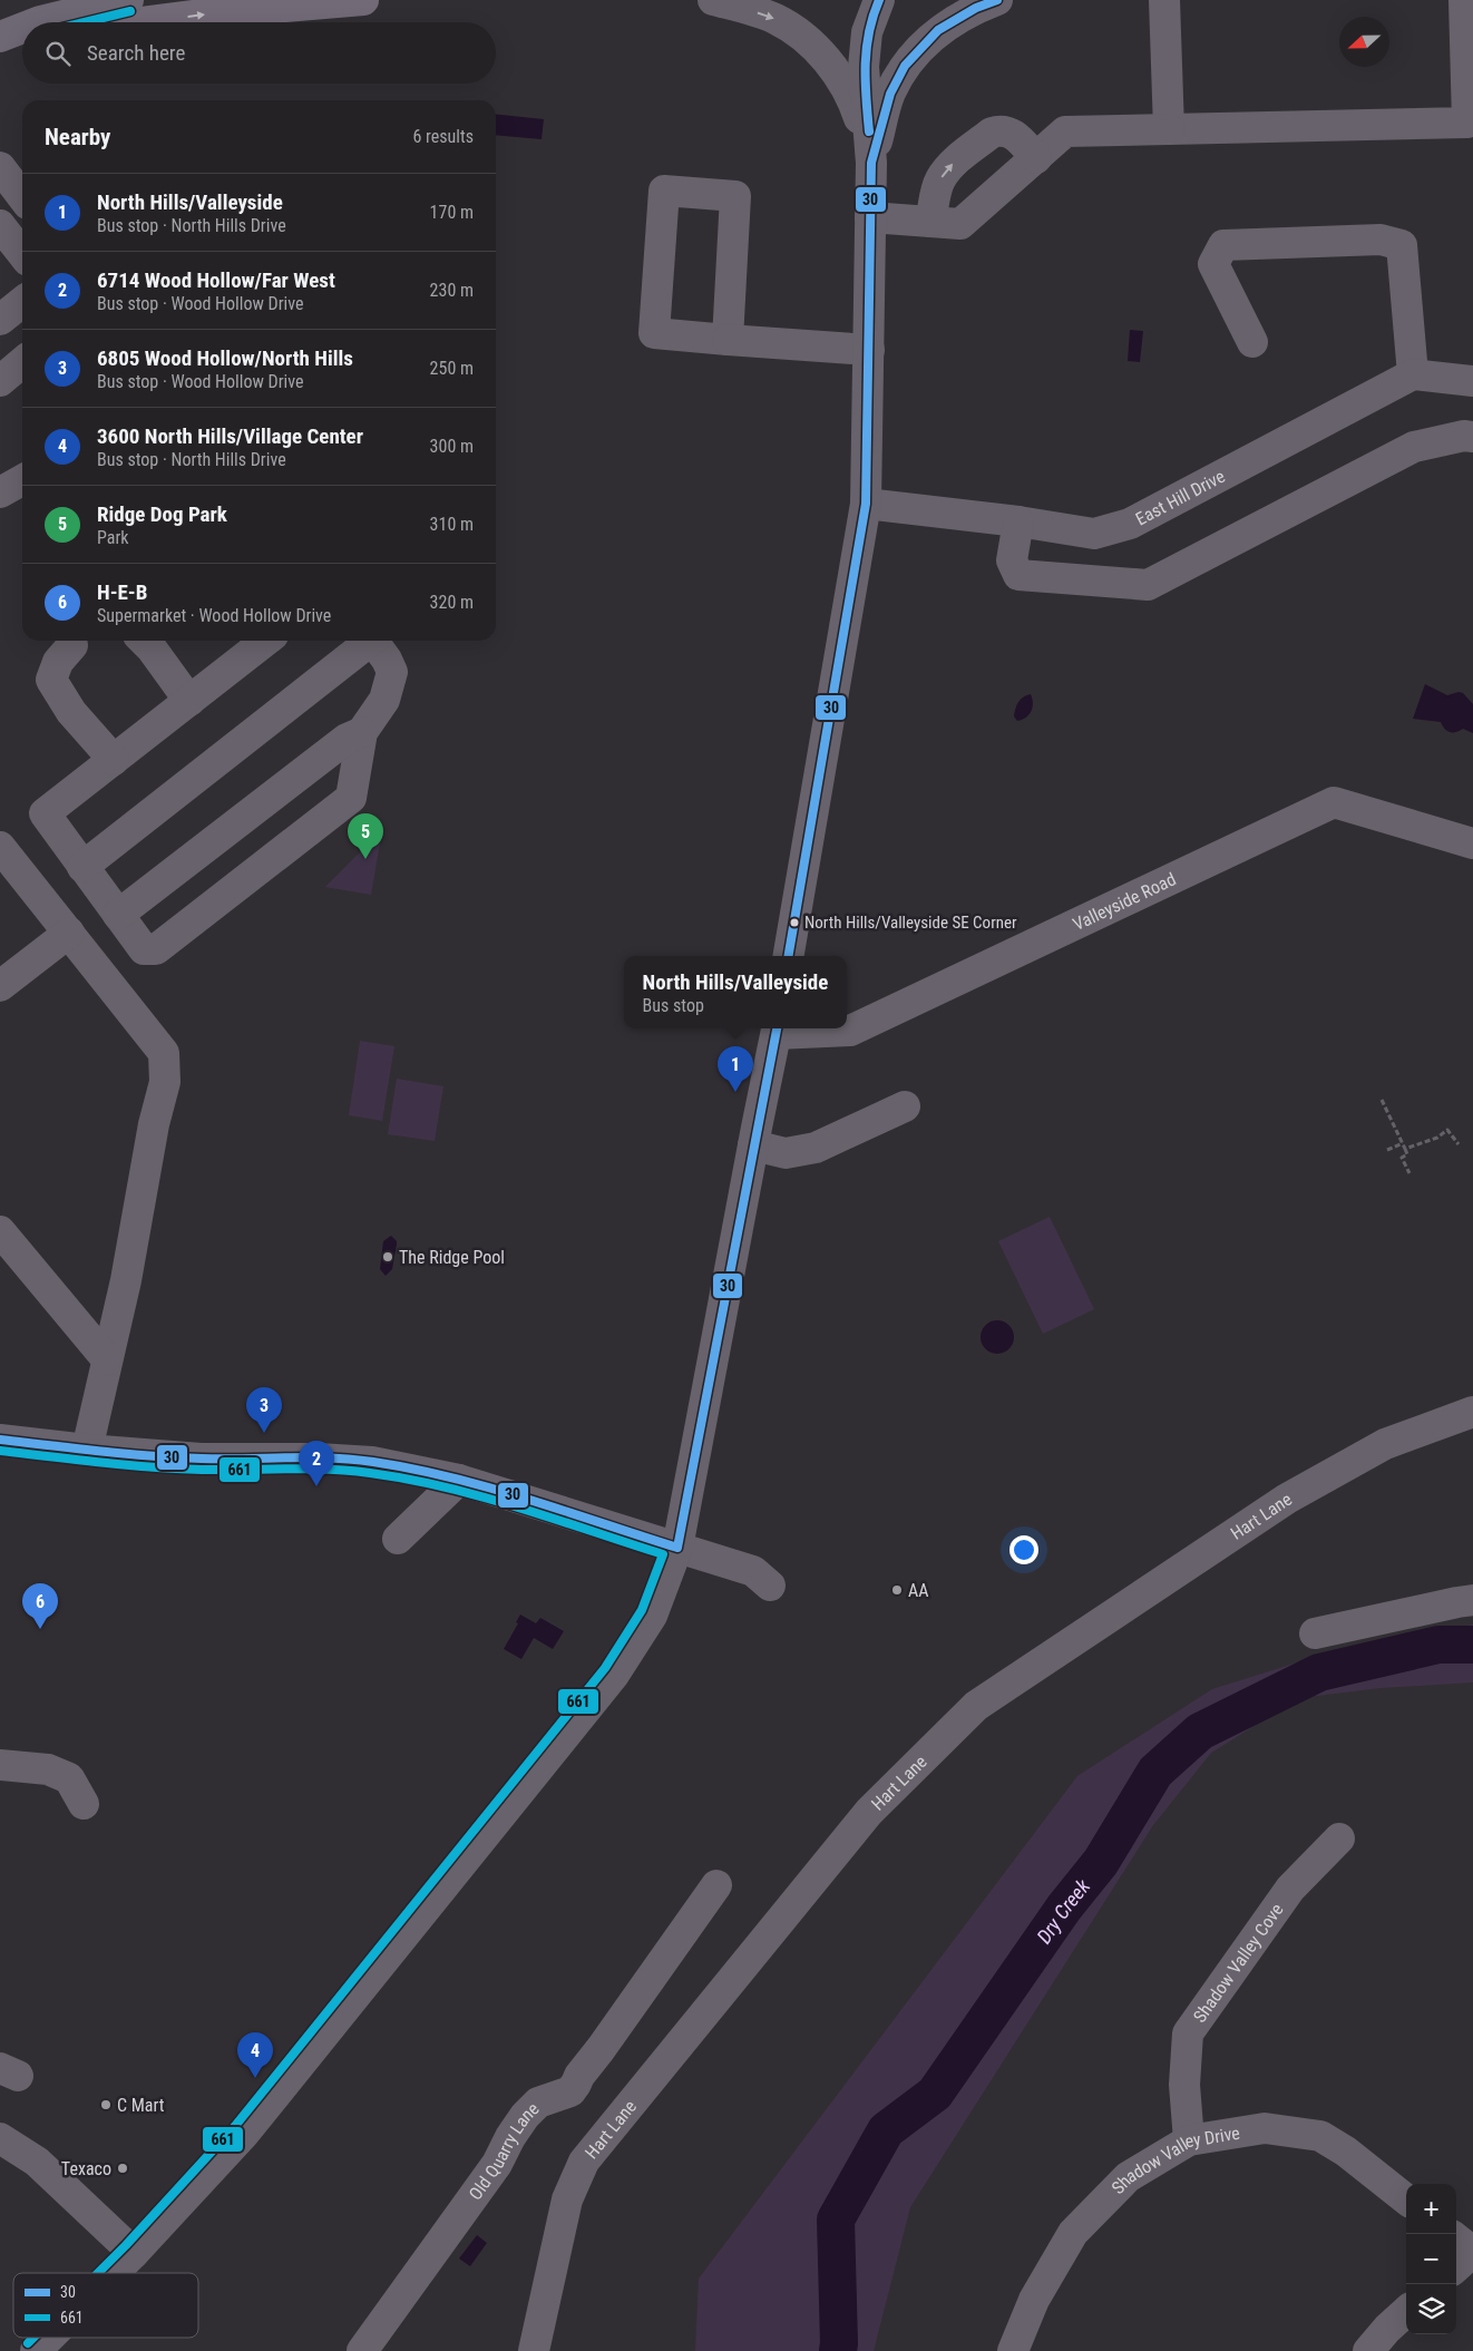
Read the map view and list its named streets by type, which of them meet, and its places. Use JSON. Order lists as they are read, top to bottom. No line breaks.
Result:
{"streets":{"street":["East Hill Drive","Valleyside Road","Hart Lane","Shadow Valley Cove","Old Quarry Lane","Shadow Valley Drive"]},"crossings":[["Shadow Valley Cove","Shadow Valley Drive"]],"water":["Dry Creek"],"places":["North Hills/Valleyside SE Corner","The Ridge Pool","AA","C Mart","Texaco"],"lines":["transit line 30","transit line 661"],"legend":["30","661"],"north":"left","page":{"search":"Search here","heading":["Nearby","6 results"],"list":[{"mark":"1","name":"North Hills/Valleyside","note":"Bus stop · North Hills Drive","value":"170 m"},{"mark":"2","name":"6714 Wood Hollow/Far West","note":"Bus stop · Wood Hollow Drive","value":"230 m"},{"mark":"3","name":"6805 Wood Hollow/North Hills","note":"Bus stop · Wood Hollow Drive","value":"250 m"},{"mark":"4","name":"3600 North Hills/Village Center","note":"Bus stop · North Hills Drive","value":"300 m"},{"mark":"5","name":"Ridge Dog Park","note":"Park","value":"310 m"},{"mark":"6","name":"H-E-B","note":"Supermarket · Wood Hollow Drive","value":"320 m"}],"pins":["5","1","3","2","6","4"],"popup":["North Hills/Valleyside","Bus stop"],"map_buttons":["+","−"]}}
